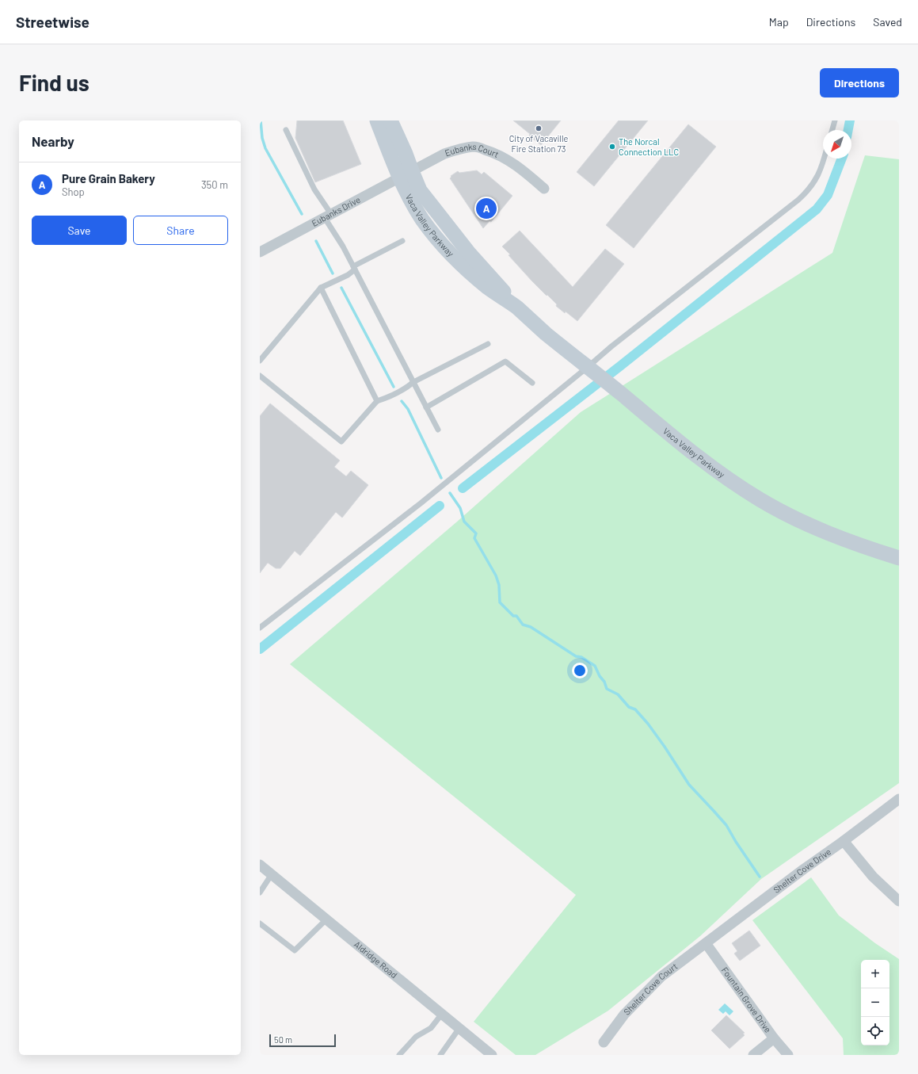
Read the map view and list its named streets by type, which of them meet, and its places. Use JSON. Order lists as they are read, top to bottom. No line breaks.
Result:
{"streets":{"street":["Eubanks Court","Eubanks Drive","Vaca Valley Parkway","Shelter Cove Drive","Aldridge Road","Shelter Cove Court","Fountain Grove Drive"]},"crossings":[["Eubanks Court","Eubanks Drive"],["Eubanks Court","Vaca Valley Parkway"],["Eubanks Drive","Vaca Valley Parkway"],["Shelter Cove Drive","Shelter Cove Court"],["Shelter Cove Drive","Fountain Grove Drive"],["Shelter Cove Court","Fountain Grove Drive"]],"places":["City of Vacaville Fire Station 73","The Norcal Connection LLC"],"scale_bar":"50 m","north":"bottom left","page":{"header":"Streetwise","nav":["Map","Directions","Saved"],"buttons":["Directions",["Save","Share"]],"title":"Find us","heading":"Nearby","list":[{"mark":"A","name":"Pure Grain Bakery","note":"Shop","value":"350 m"}],"pins":"A","map_buttons":["+","−"],"scale":"50 m"}}
